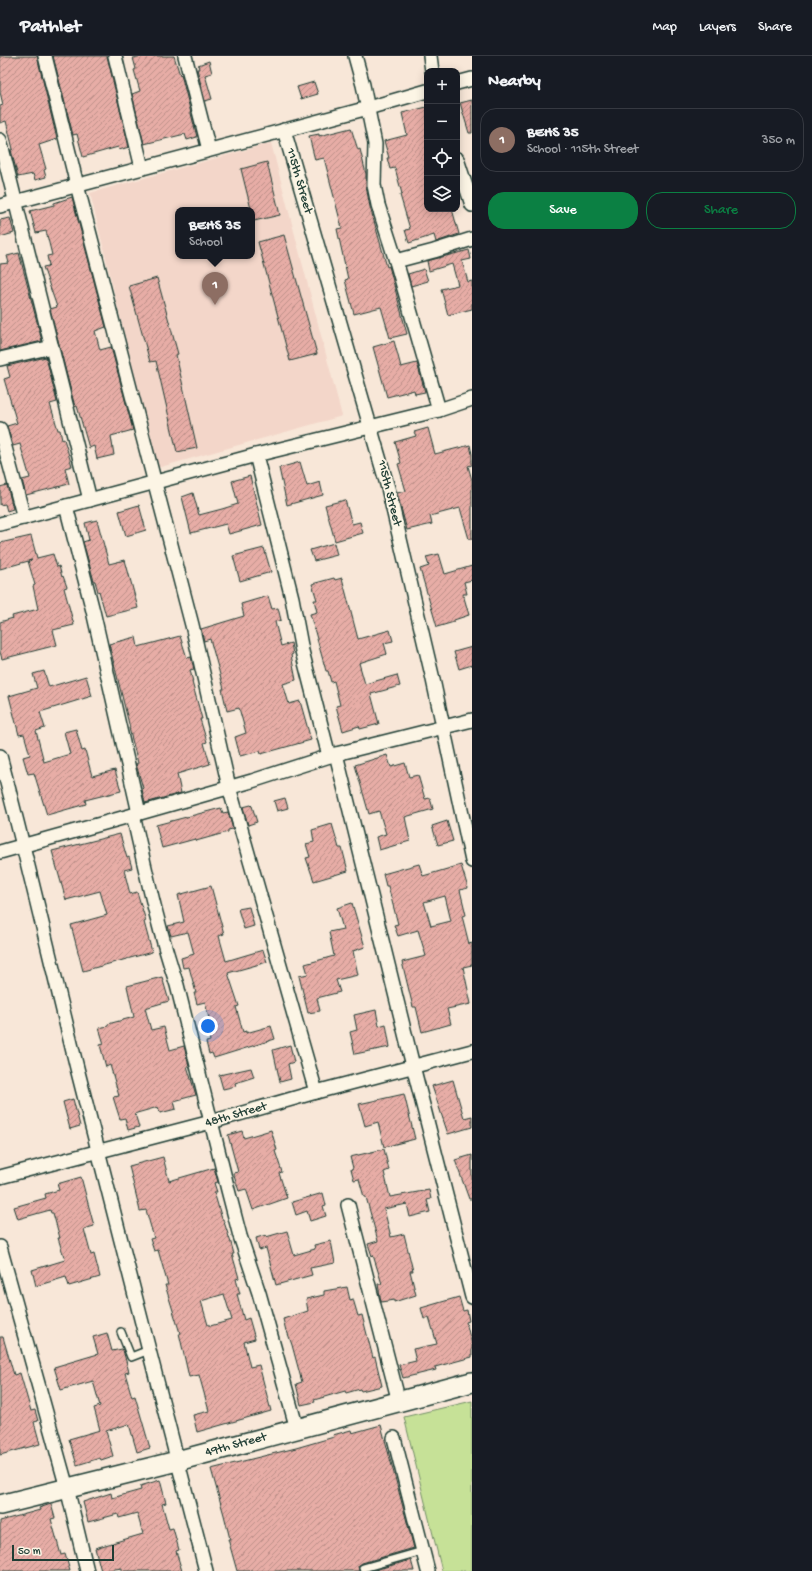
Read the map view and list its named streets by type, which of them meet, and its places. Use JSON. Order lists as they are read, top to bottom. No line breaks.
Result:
{"streets":{"main road":["49th Street"],"street":["115th Street","48th Street"]},"scale_bar":"50 m","page":{"header":"Pathlet","nav":["Map","Layers","Share"],"heading":"Nearby","map_buttons":["+","−"],"list":[{"mark":"1","name":"BEHS 35","note":"School · 115th Street","value":"350 m"}],"buttons":["Save","Share"],"popup":["BEHS 35","School"],"pins":"1","scale":"50 m"}}
